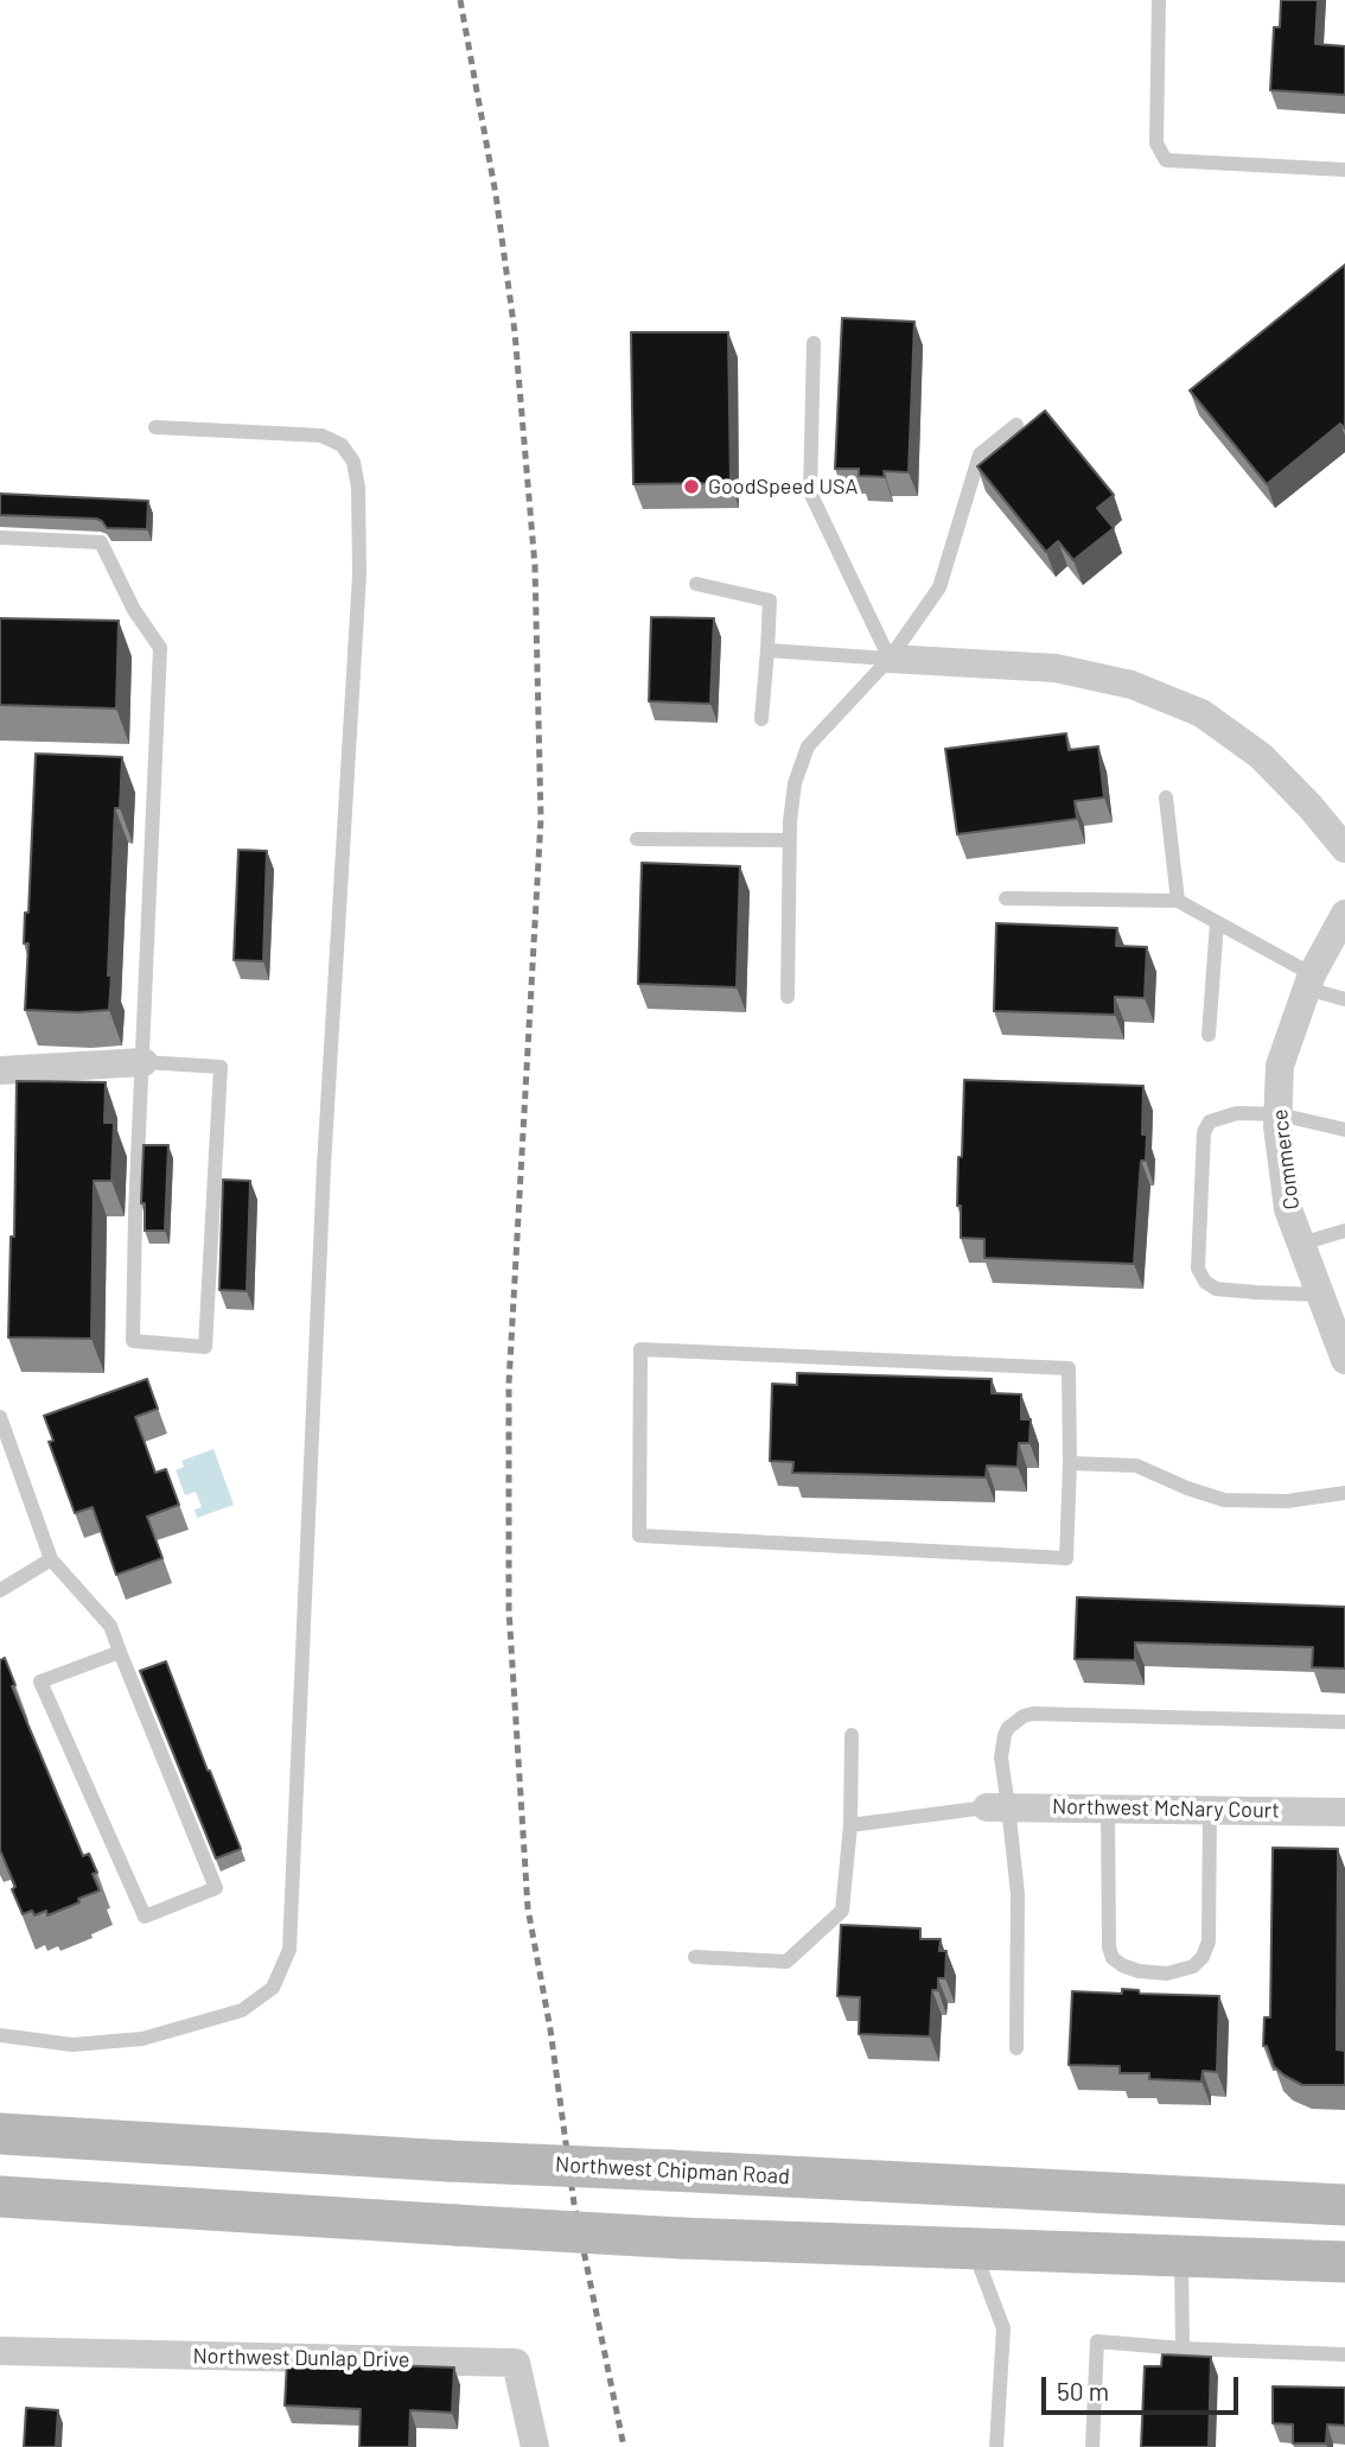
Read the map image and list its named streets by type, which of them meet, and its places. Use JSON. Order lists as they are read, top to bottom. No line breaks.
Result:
{"streets":{"main road":["Northwest Chipman Road"],"street":["Commerce","Northwest McNary Court","Northwest Dunlap Drive"]},"places":["GoodSpeed USA"],"scale_bar":"50 m"}
